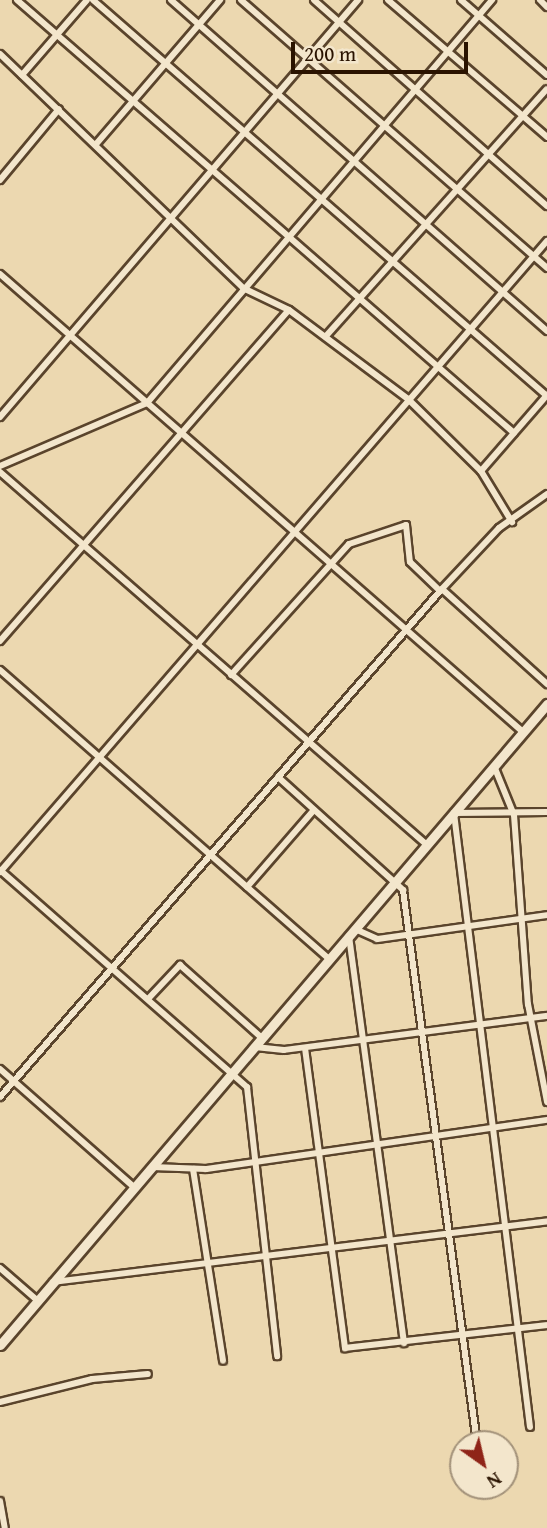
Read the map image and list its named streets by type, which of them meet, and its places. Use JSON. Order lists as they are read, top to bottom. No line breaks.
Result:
{"scale_bar":"200 m","north":"bottom right"}
